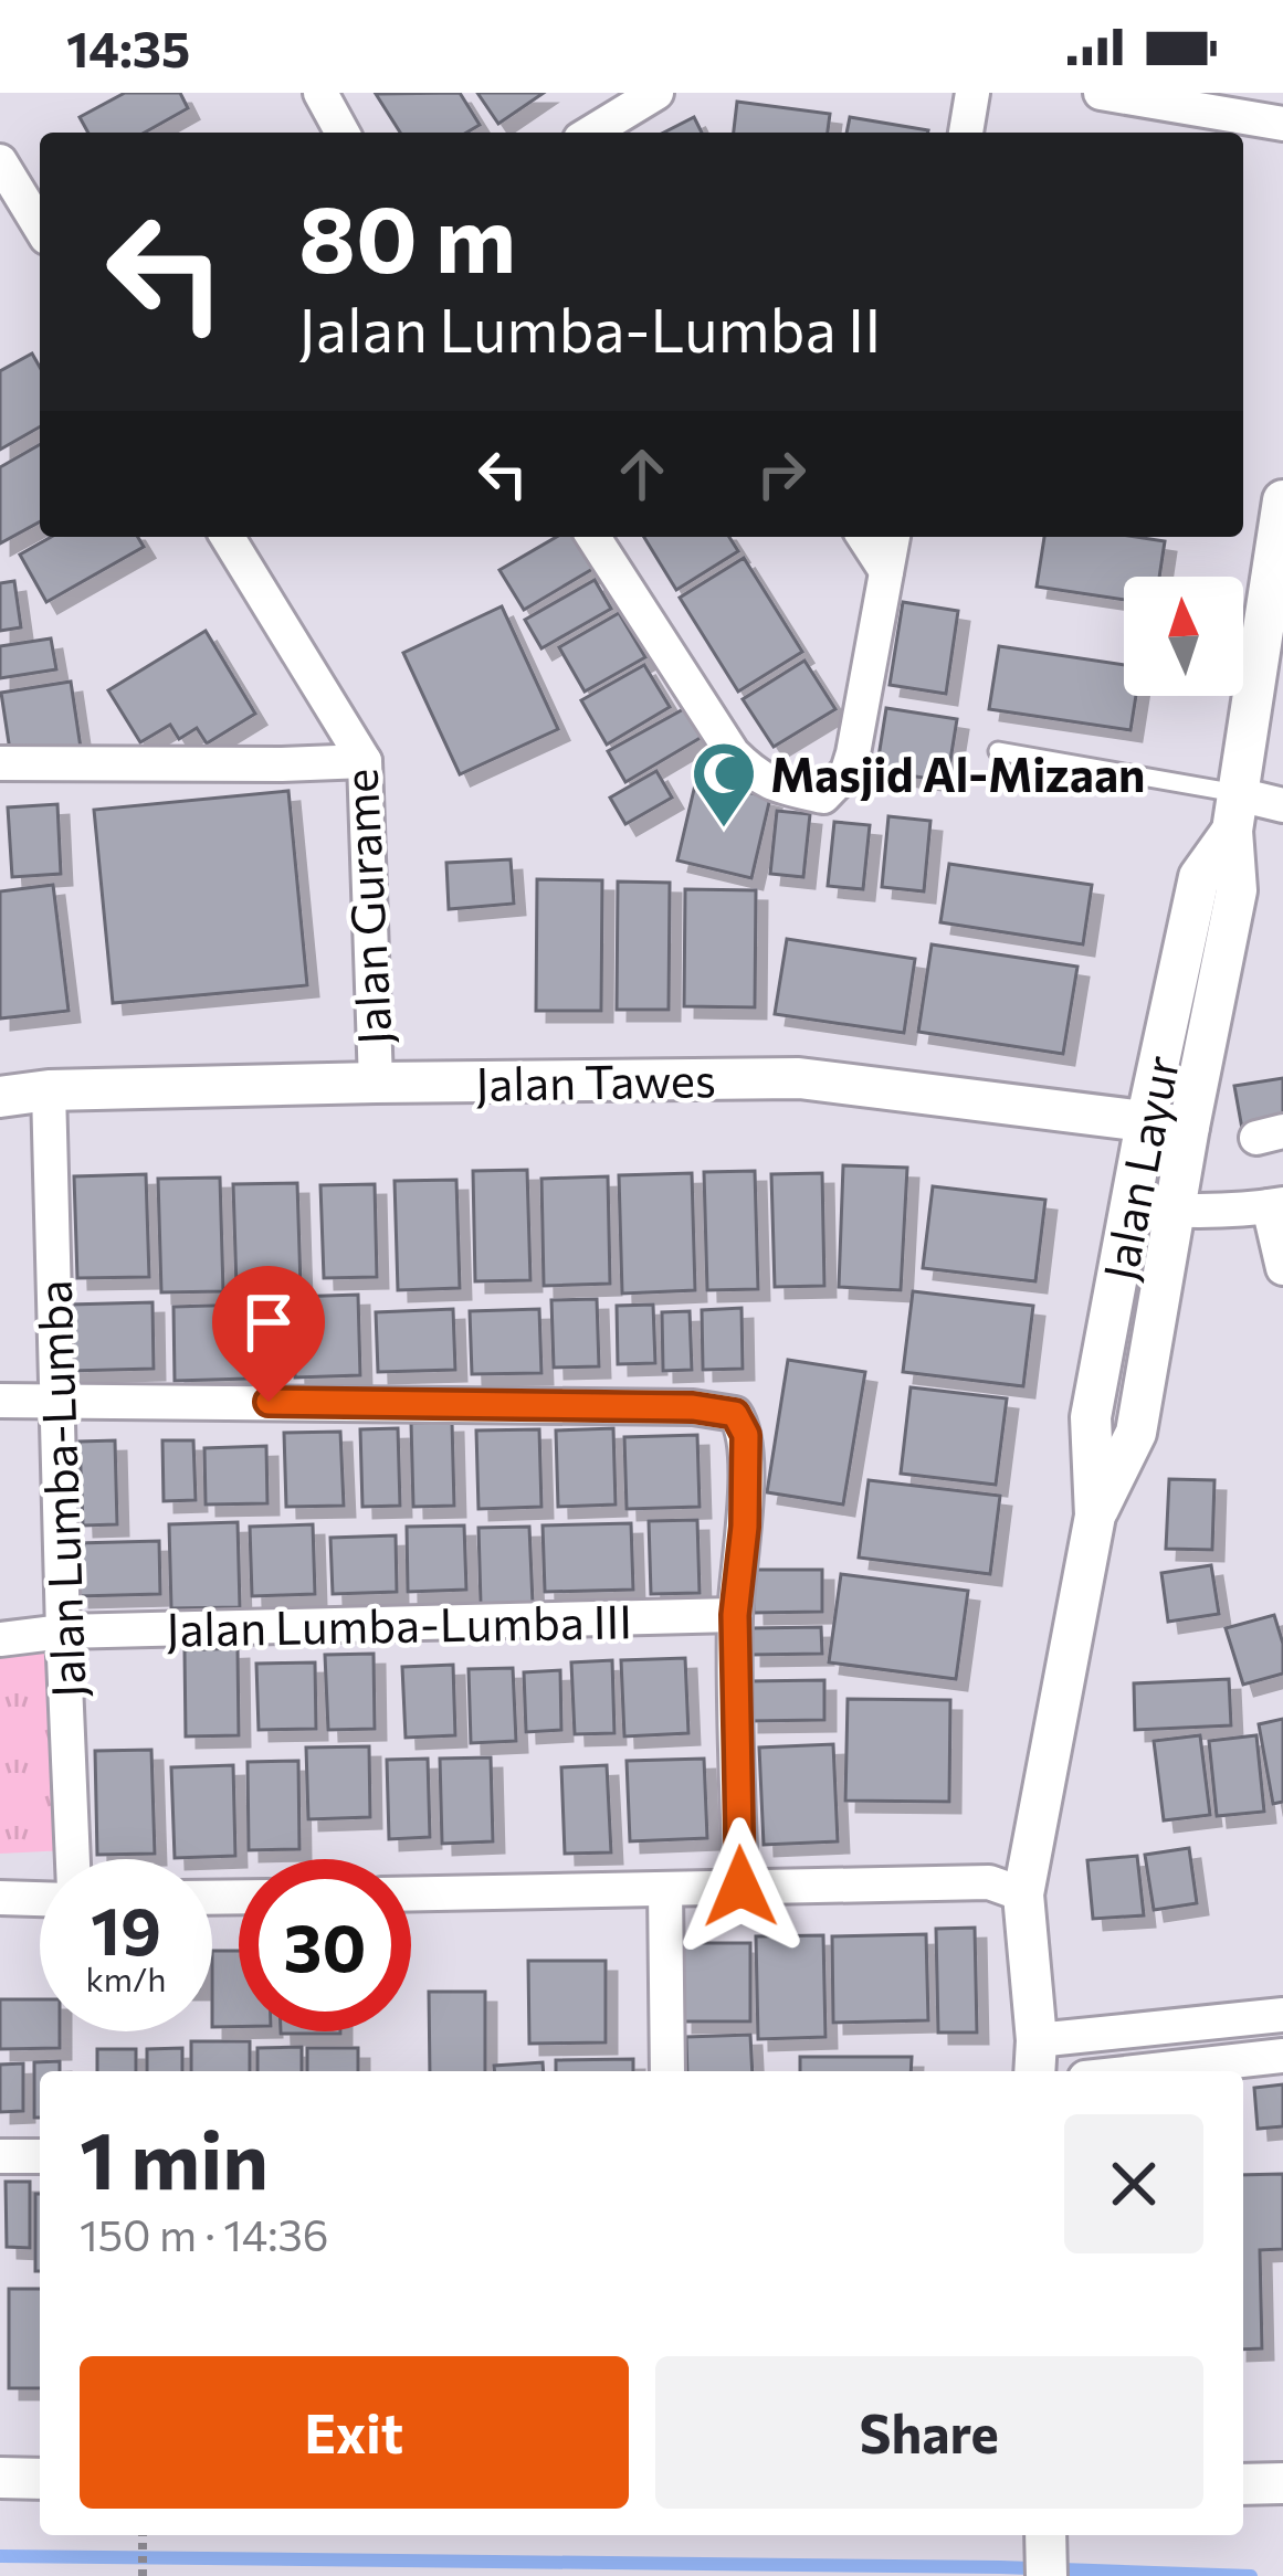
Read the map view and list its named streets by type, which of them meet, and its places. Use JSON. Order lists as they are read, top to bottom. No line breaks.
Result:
{"streets":{"street":["Jalan Gurame","Jalan Tawes","Jalan Layur","Jalan Lumba-Lumba","Jalan Lumba-Lumba III"]},"crossings":[["Jalan Gurame","Jalan Tawes"],["Jalan Tawes","Jalan Layur"],["Jalan Tawes","Jalan Lumba-Lumba"],["Jalan Lumba-Lumba","Jalan Lumba-Lumba III"]],"places":{"mosque":["Masjid Al-Mizaan"]},"north":"top","page":{"status":"14:35","turn":["80 m","Jalan Lumba-Lumba II"],"speed":"19 km/h","limit":"30","heading":["1 min","150 m · 14:36"],"buttons":["Exit","Share"]}}
